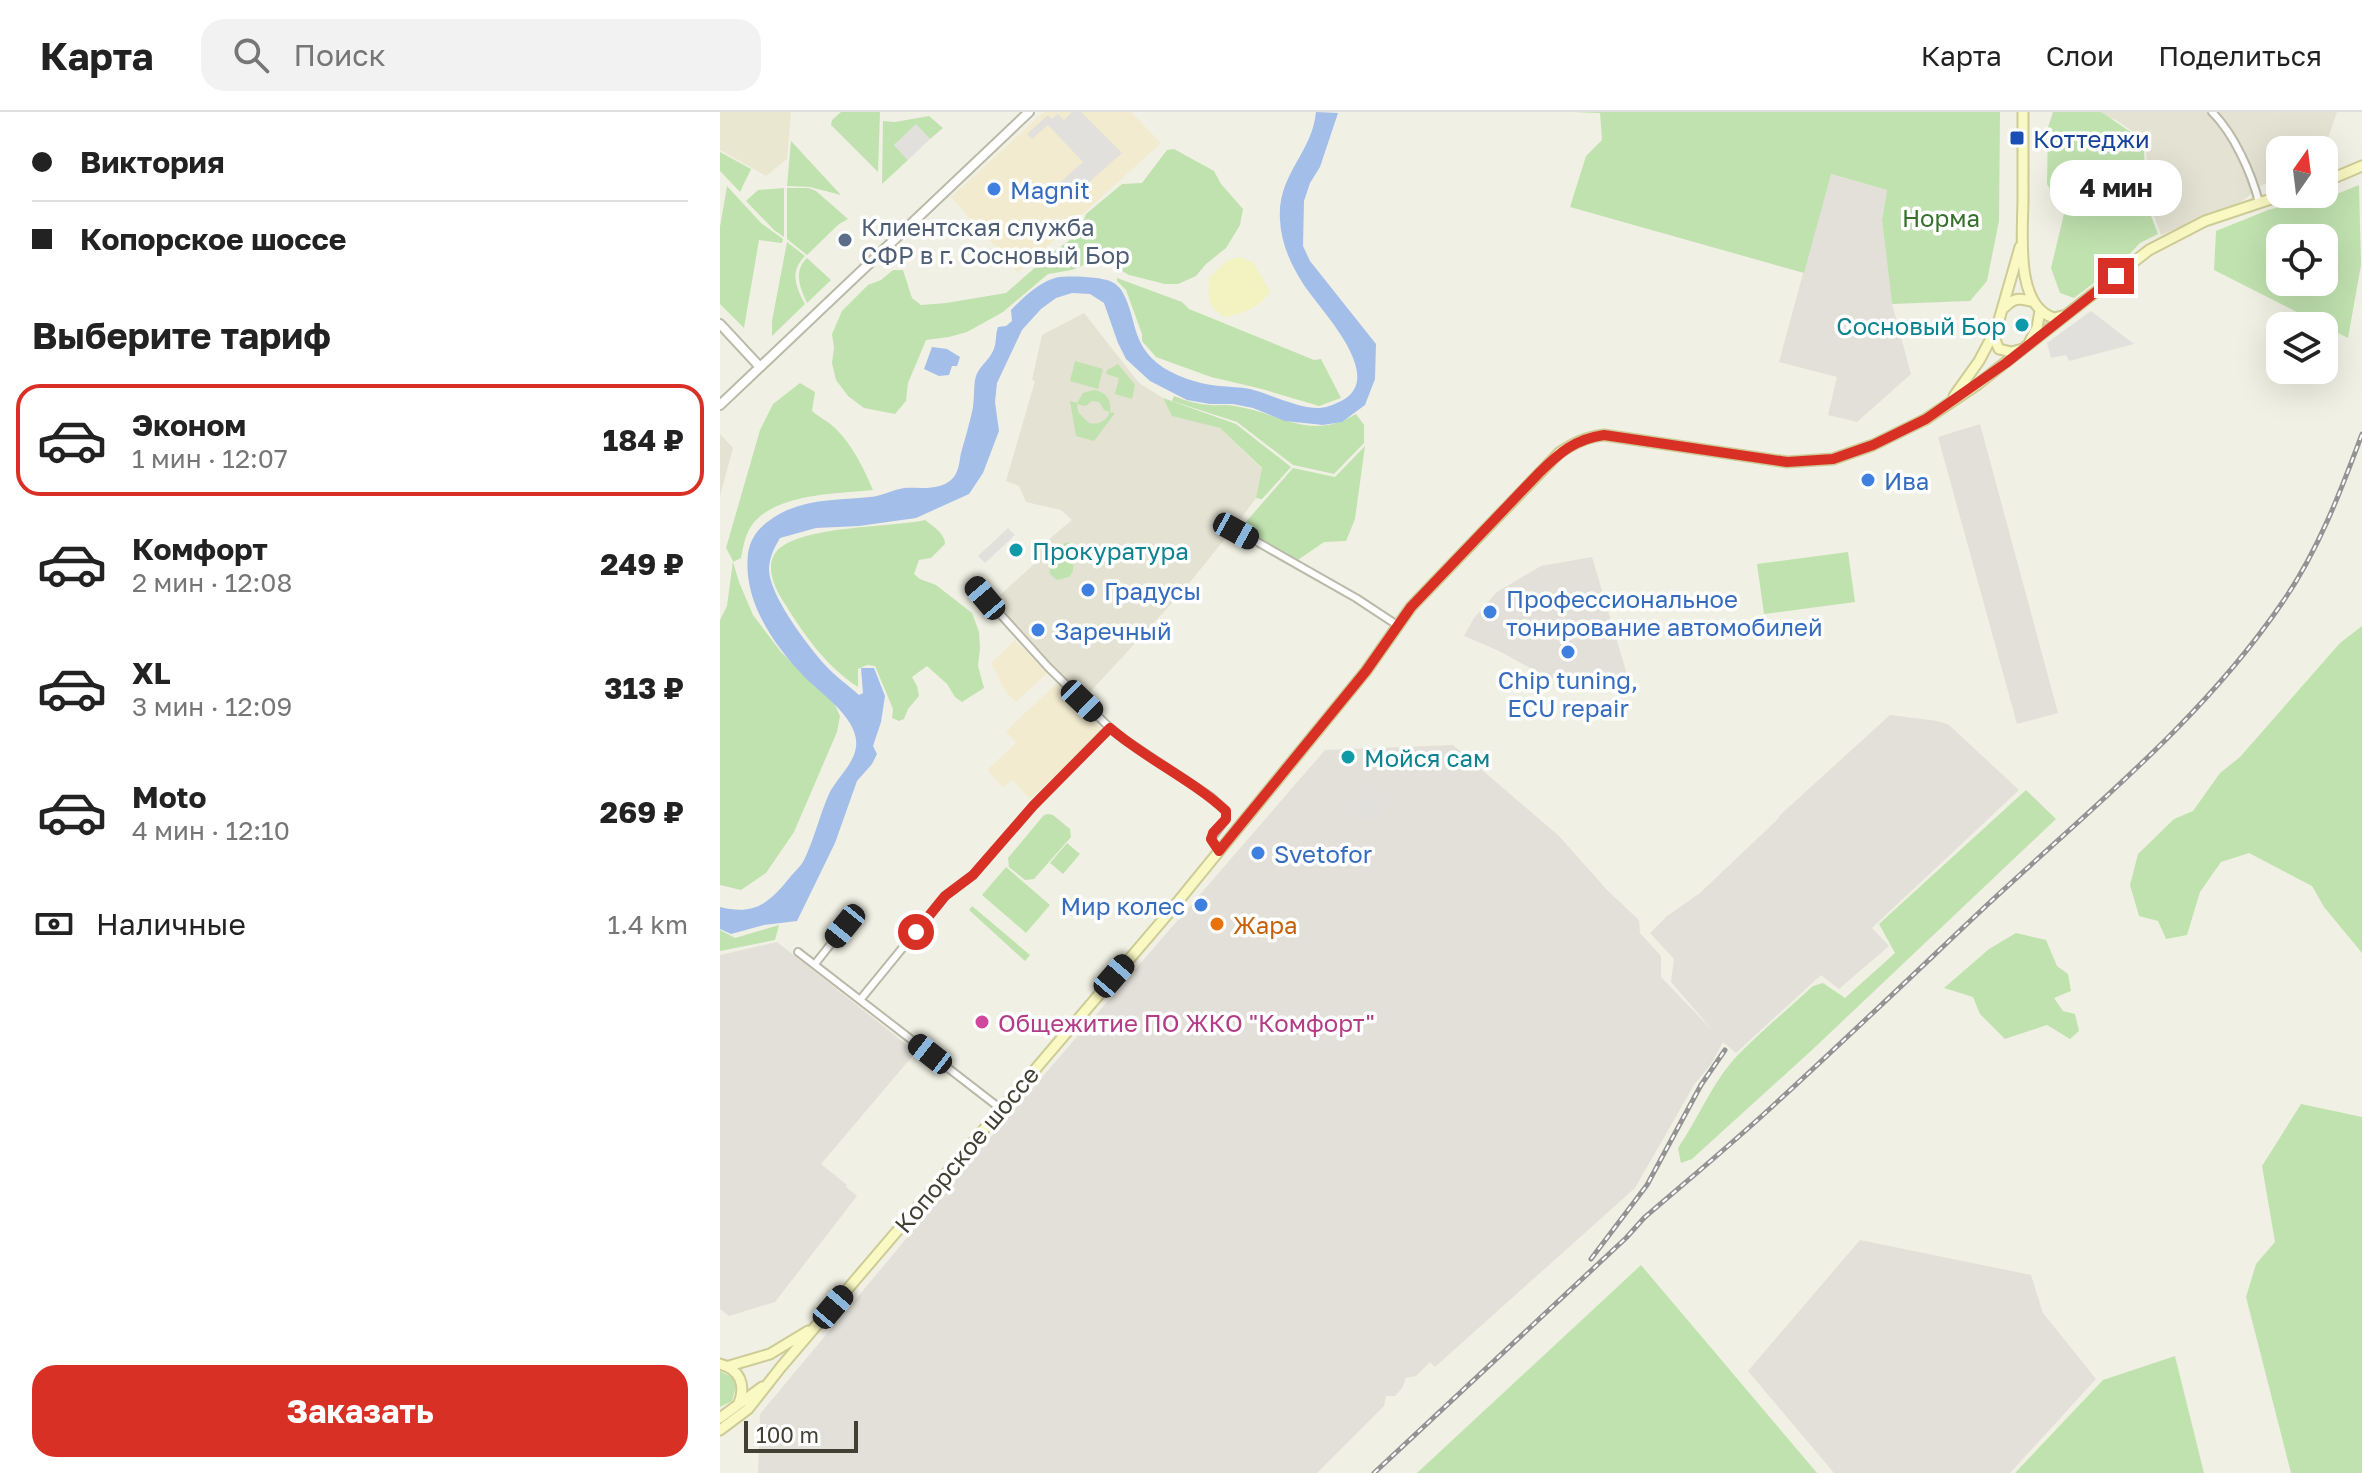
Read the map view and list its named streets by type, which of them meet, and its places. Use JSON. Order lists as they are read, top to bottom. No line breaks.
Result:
{"streets":{"main road":["Копорское шоссе"]},"parks":["Норма"],"places":{"transit":["Коттеджи"],"other":["Magnit","Клиентская служба СФР в г. Сосновый Бор","Сосновый Бор","Ива","Прокуратура","Градусы","Профессиональное тонирование автомобилей","Заречный","Chip tuning, ECU repair","Мойся сам","Svetofor","Мир колес","Жара","Общежитие ПО ЖКО \"Комфорт\""]},"scale_bar":"100 m","north":"top","page":{"header":"Карта","search":"Поиск","nav":["Карта","Слои","Поделиться"],"banner":["Виктория","Копорское шоссе"],"bubble":"4 мин","heading":"Выберите тариф","list":[{"name":"Эконом","note":"1 мин · 12:07","value":"184 ₽"},{"name":"Комфорт","note":"2 мин · 12:08","value":"249 ₽"},{"name":"XL","note":"3 мин · 12:09","value":"313 ₽"},{"name":"Moto","note":"4 мин · 12:10","value":"269 ₽"}],"pay":["Наличные","1.4 km"],"buttons":"Заказать","scale":"100 m"}}
